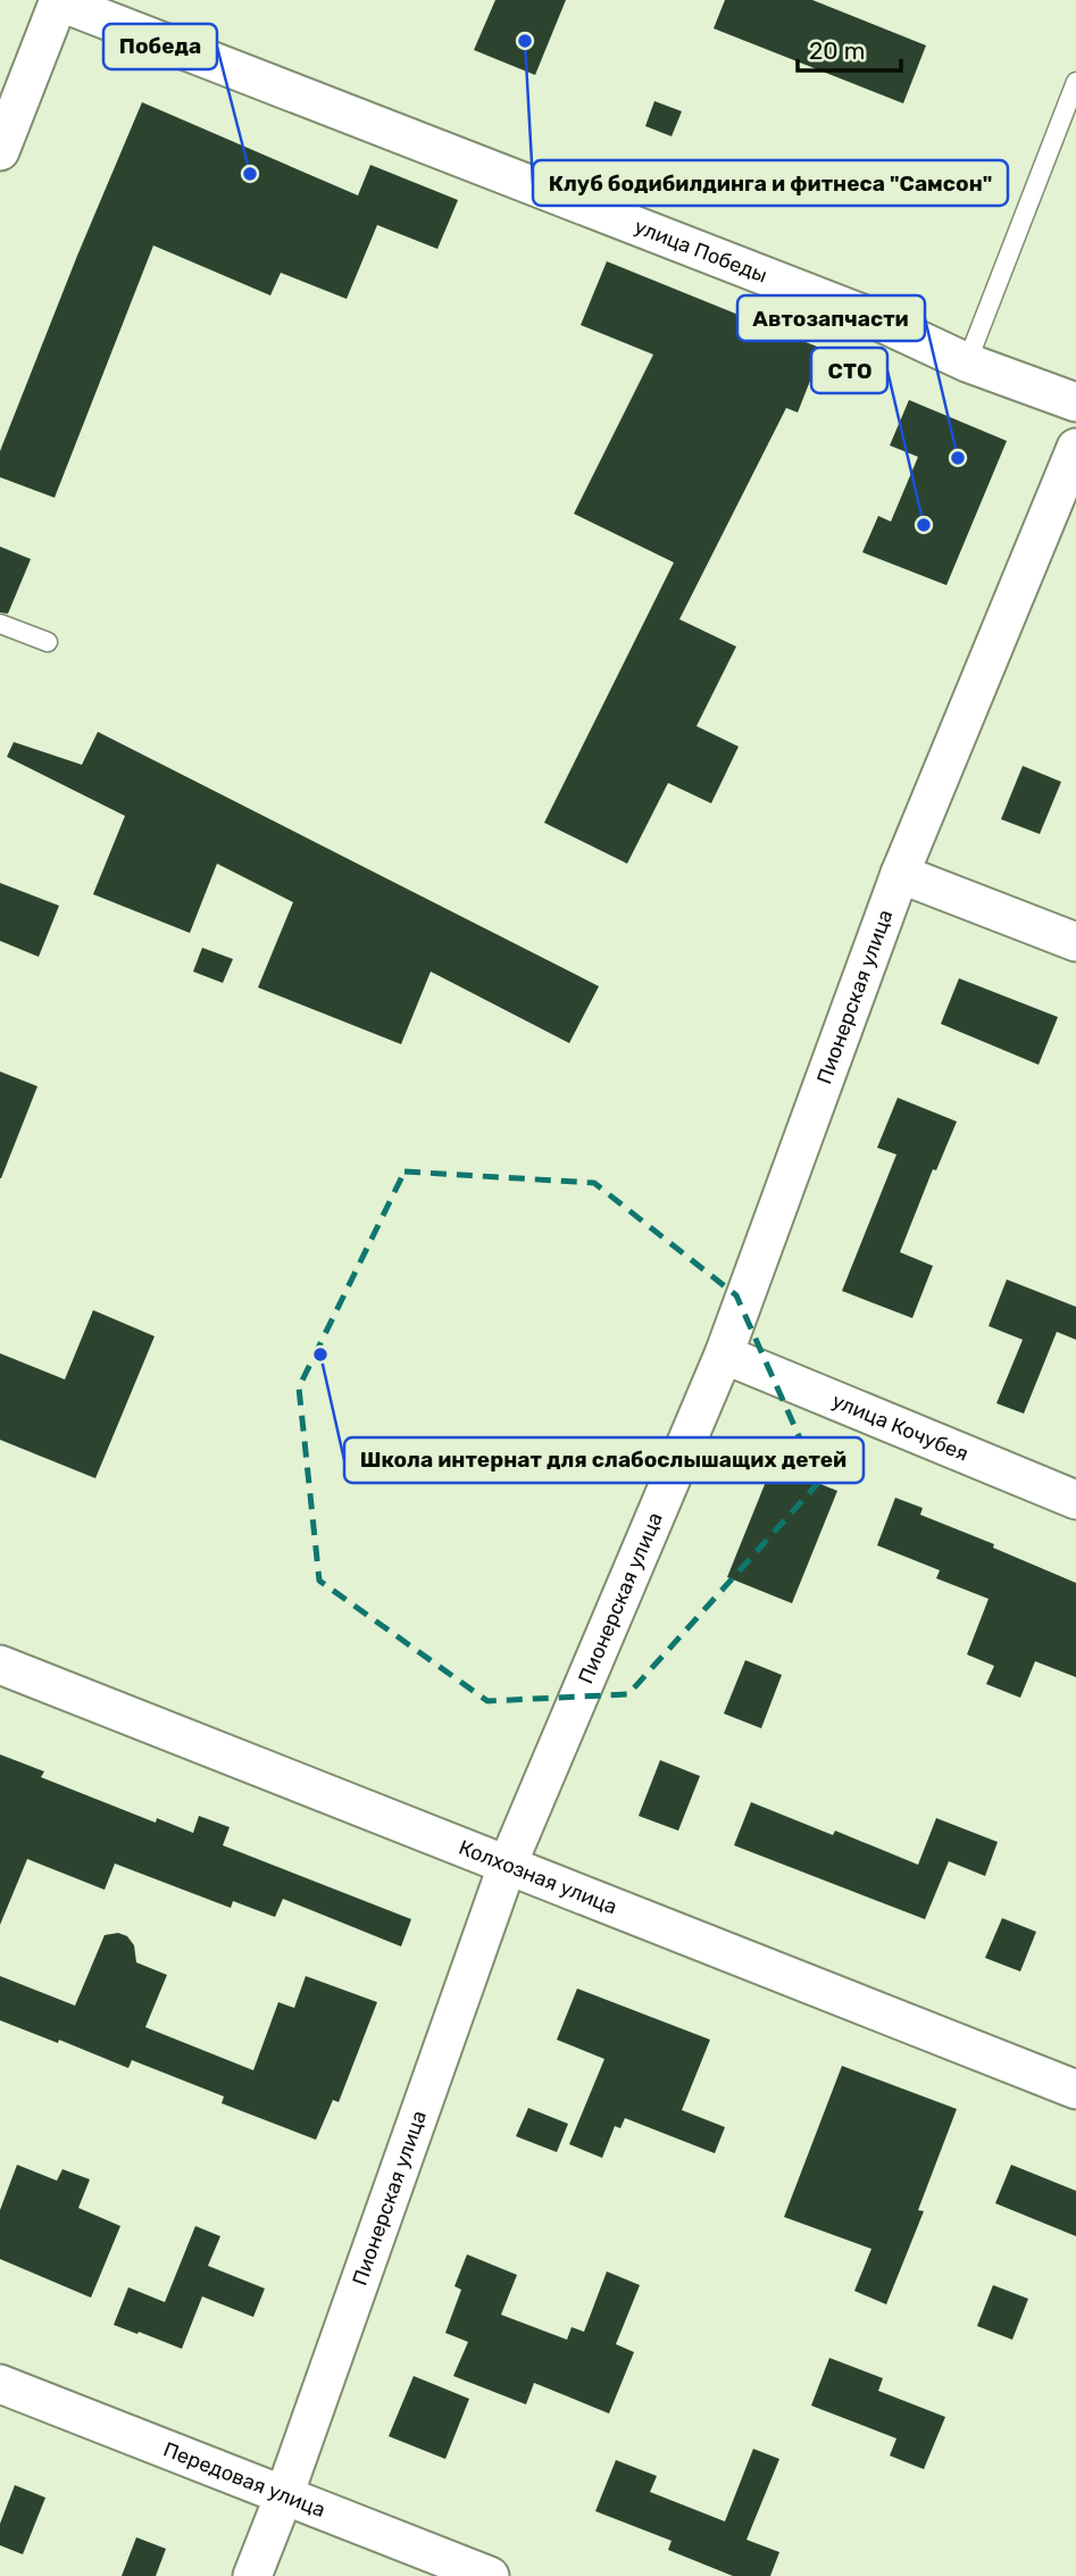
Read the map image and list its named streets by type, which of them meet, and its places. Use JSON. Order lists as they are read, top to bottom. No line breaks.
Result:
{"streets":{"street":["улица Победы","Пионерская улица","улица Кочубея","Колхозная улица","Передовая улица"]},"crossings":[["Пионерская улица","улица Кочубея"],["Пионерская улица","Колхозная улица"],["Пионерская улица","Передовая улица"]],"places":["Клуб бодибилдинга и фитнеса \"Самсон\"","Победа","Автозапчасти","СТО","Школа интернат для слабослышащих детей"],"scale_bar":"20 m"}
